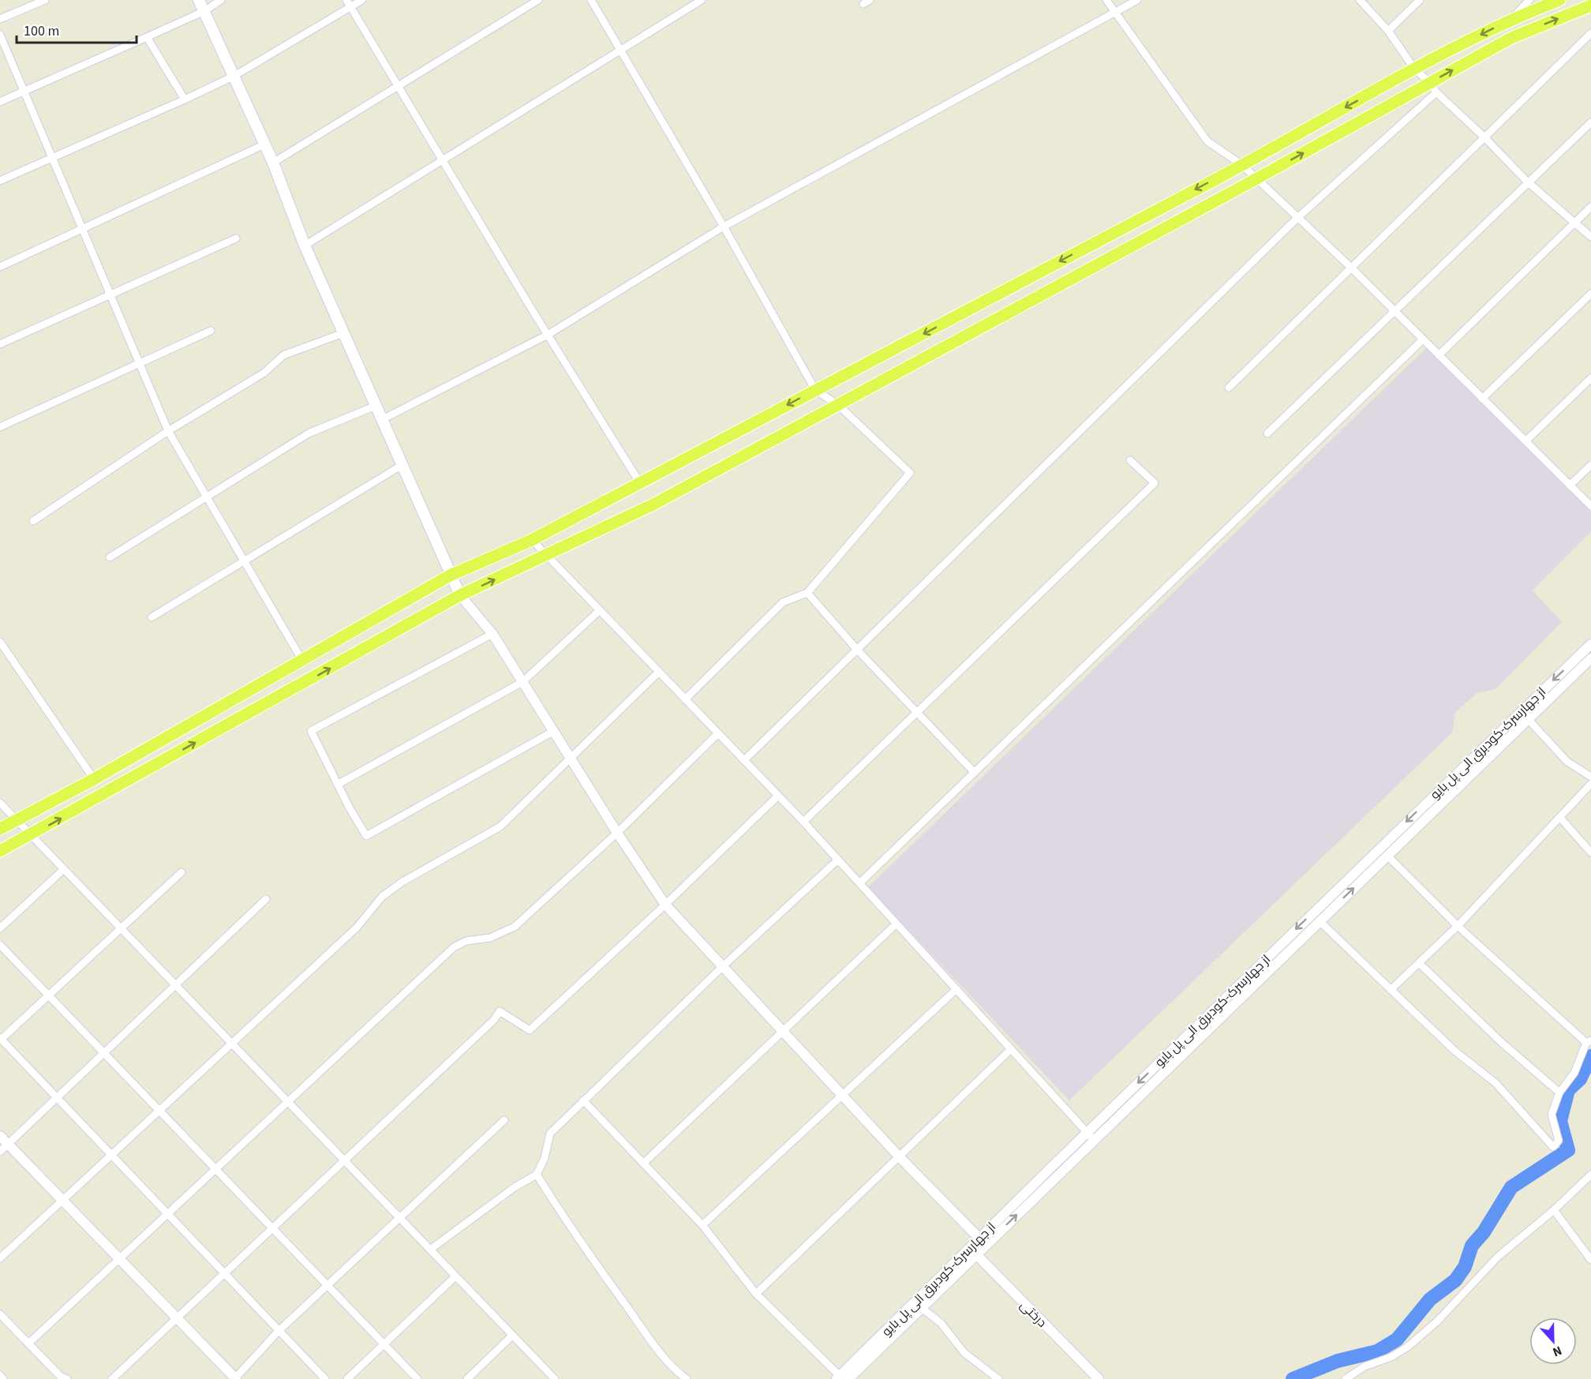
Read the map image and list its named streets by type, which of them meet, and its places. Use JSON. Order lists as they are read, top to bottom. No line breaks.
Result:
{"streets":{"street":["از جهارسرک-کودبرق الی پل بایو","درختی"]},"crossings":[["از جهارسرک-کودبرق الی پل بایو","درختی"]],"scale_bar":"100 m","north":"bottom"}
